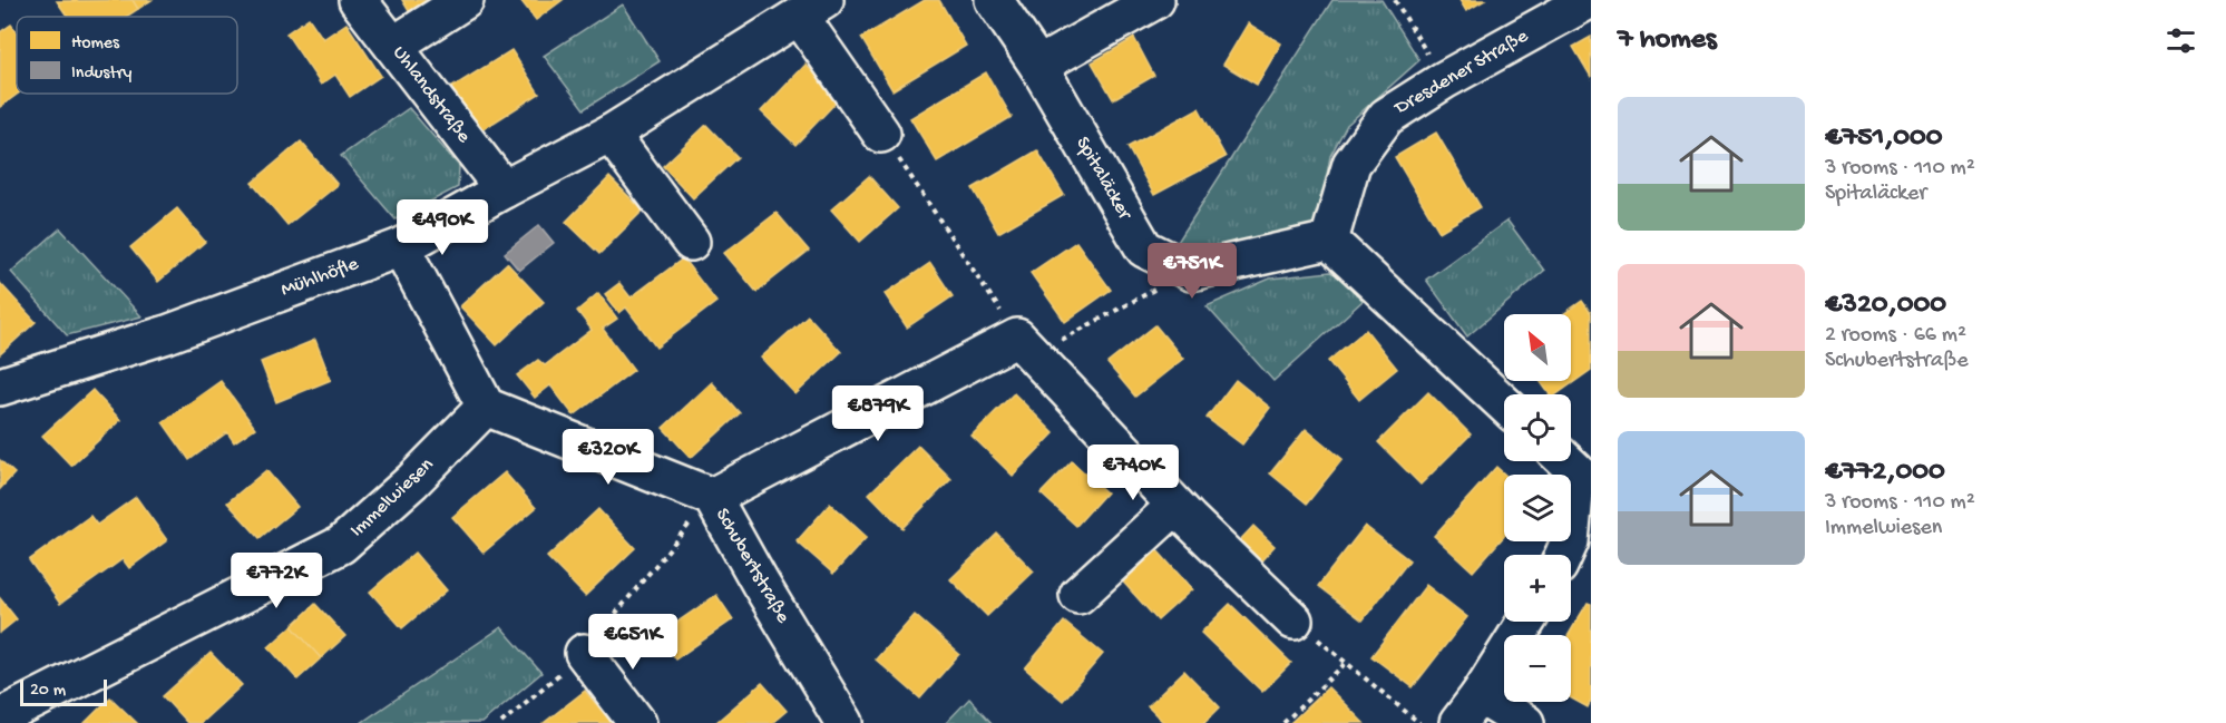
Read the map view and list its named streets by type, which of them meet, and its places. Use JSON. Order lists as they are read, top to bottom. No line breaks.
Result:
{"streets":{"street":["Dresdener Straße","Uhlandstraße","Spitaläcker","Mühlhöfle","Immelwiesen","Schubertstraße"]},"crossings":[["Uhlandstraße","Mühlhöfle"],["Immelwiesen","Schubertstraße"]],"legend":["Homes","Industry"],"scale_bar":"20 m","north":"top left","page":{"heading":"7 homes","list":[{"name":"€751,000","note":"3 rooms · 110 m² · Spitaläcker"},{"name":"€320,000","note":"2 rooms · 66 m² · Schubertstraße"},{"name":"€772,000","note":"3 rooms · 110 m² · Immelwiesen"}],"price":["€490K","€751K","€879K","€320K","€740K","€772K","€651K"],"map_buttons":["+","−"],"scale":"20 m"}}
